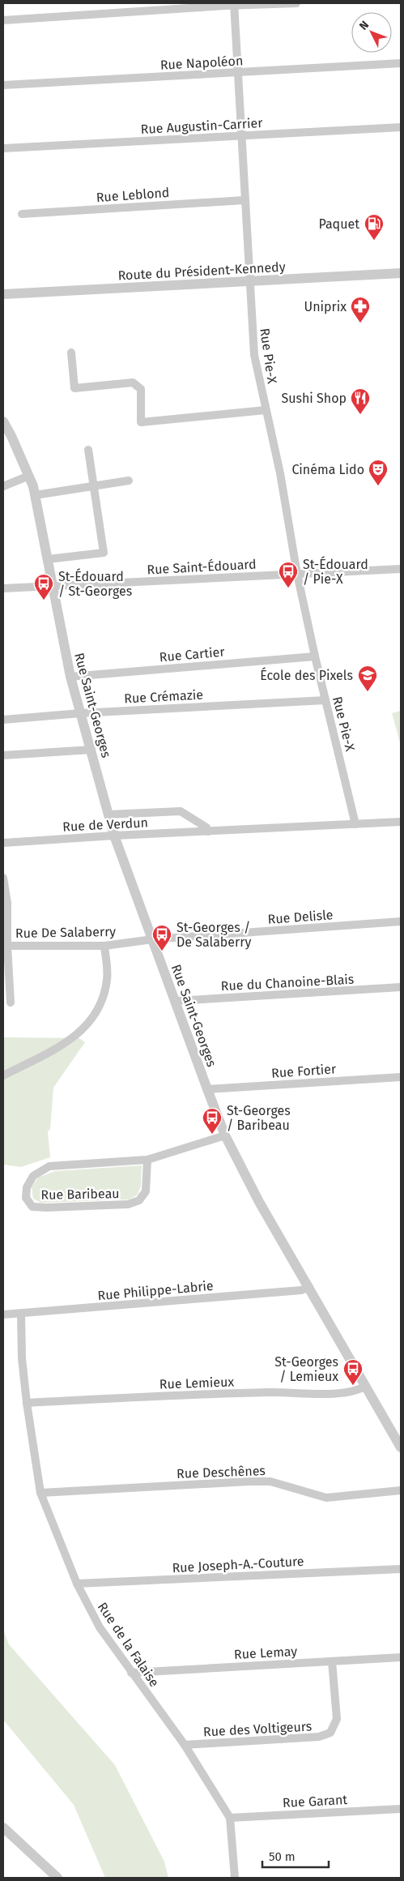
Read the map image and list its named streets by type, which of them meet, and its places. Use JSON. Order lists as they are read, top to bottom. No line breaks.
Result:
{"streets":{"street":["Rue Napoléon","Rue Augustin-Carrier","Rue Leblond","Route du Président-Kennedy","Rue Pie-X","Rue Saint-Édouard","Rue Cartier","Rue Crémazie","Rue Saint-Georges","Rue de Verdun","Rue Delisle","Rue De Salaberry","Rue du Chanoine-Blais","Rue Fortier","Rue Baribeau","Rue Philippe-Labrie","Rue Lemieux","Rue Deschênes","Rue Joseph-A.-Couture","Rue de la Falaise","Rue Lemay","Rue des Voltigeurs","Rue Garant"]},"crossings":[["Rue Napoléon","Rue Pie-X"],["Rue Augustin-Carrier","Rue Pie-X"],["Rue Leblond","Rue Pie-X"],["Route du Président-Kennedy","Rue Pie-X"],["Rue Pie-X","Rue Saint-Édouard"],["Rue Pie-X","Rue Cartier"],["Rue Pie-X","Rue Crémazie"],["Rue Pie-X","Rue de Verdun"],["Rue Saint-Édouard","Rue Saint-Georges"],["Rue Cartier","Rue Saint-Georges"],["Rue Crémazie","Rue Saint-Georges"],["Rue Saint-Georges","Rue de Verdun"],["Rue Saint-Georges","Rue Delisle"],["Rue Saint-Georges","Rue De Salaberry"],["Rue Saint-Georges","Rue du Chanoine-Blais"],["Rue Saint-Georges","Rue Fortier"],["Rue Saint-Georges","Rue Baribeau"],["Rue Saint-Georges","Rue Philippe-Labrie"],["Rue Saint-Georges","Rue Lemieux"],["Rue Delisle","Rue De Salaberry"],["Rue Philippe-Labrie","Rue de la Falaise"],["Rue Lemieux","Rue de la Falaise"],["Rue Deschênes","Rue de la Falaise"],["Rue Joseph-A.-Couture","Rue de la Falaise"],["Rue de la Falaise","Rue Lemay"],["Rue de la Falaise","Rue des Voltigeurs"],["Rue de la Falaise","Rue Garant"],["Rue Lemay","Rue des Voltigeurs"]],"places":{"fuel station":["Paquet"],"pharmacy":["Uniprix"],"restaurant":["Sushi Shop"],"theatre":["Cinéma Lido"],"bus stop":["St-Édouard / Pie-X","St-Édouard / St-Georges","St-Georges / De Salaberry","St-Georges / Baribeau","St-Georges / Lemieux"],"school or university":["École des Pixels"]},"scale_bar":"50 m","north":"top left"}
